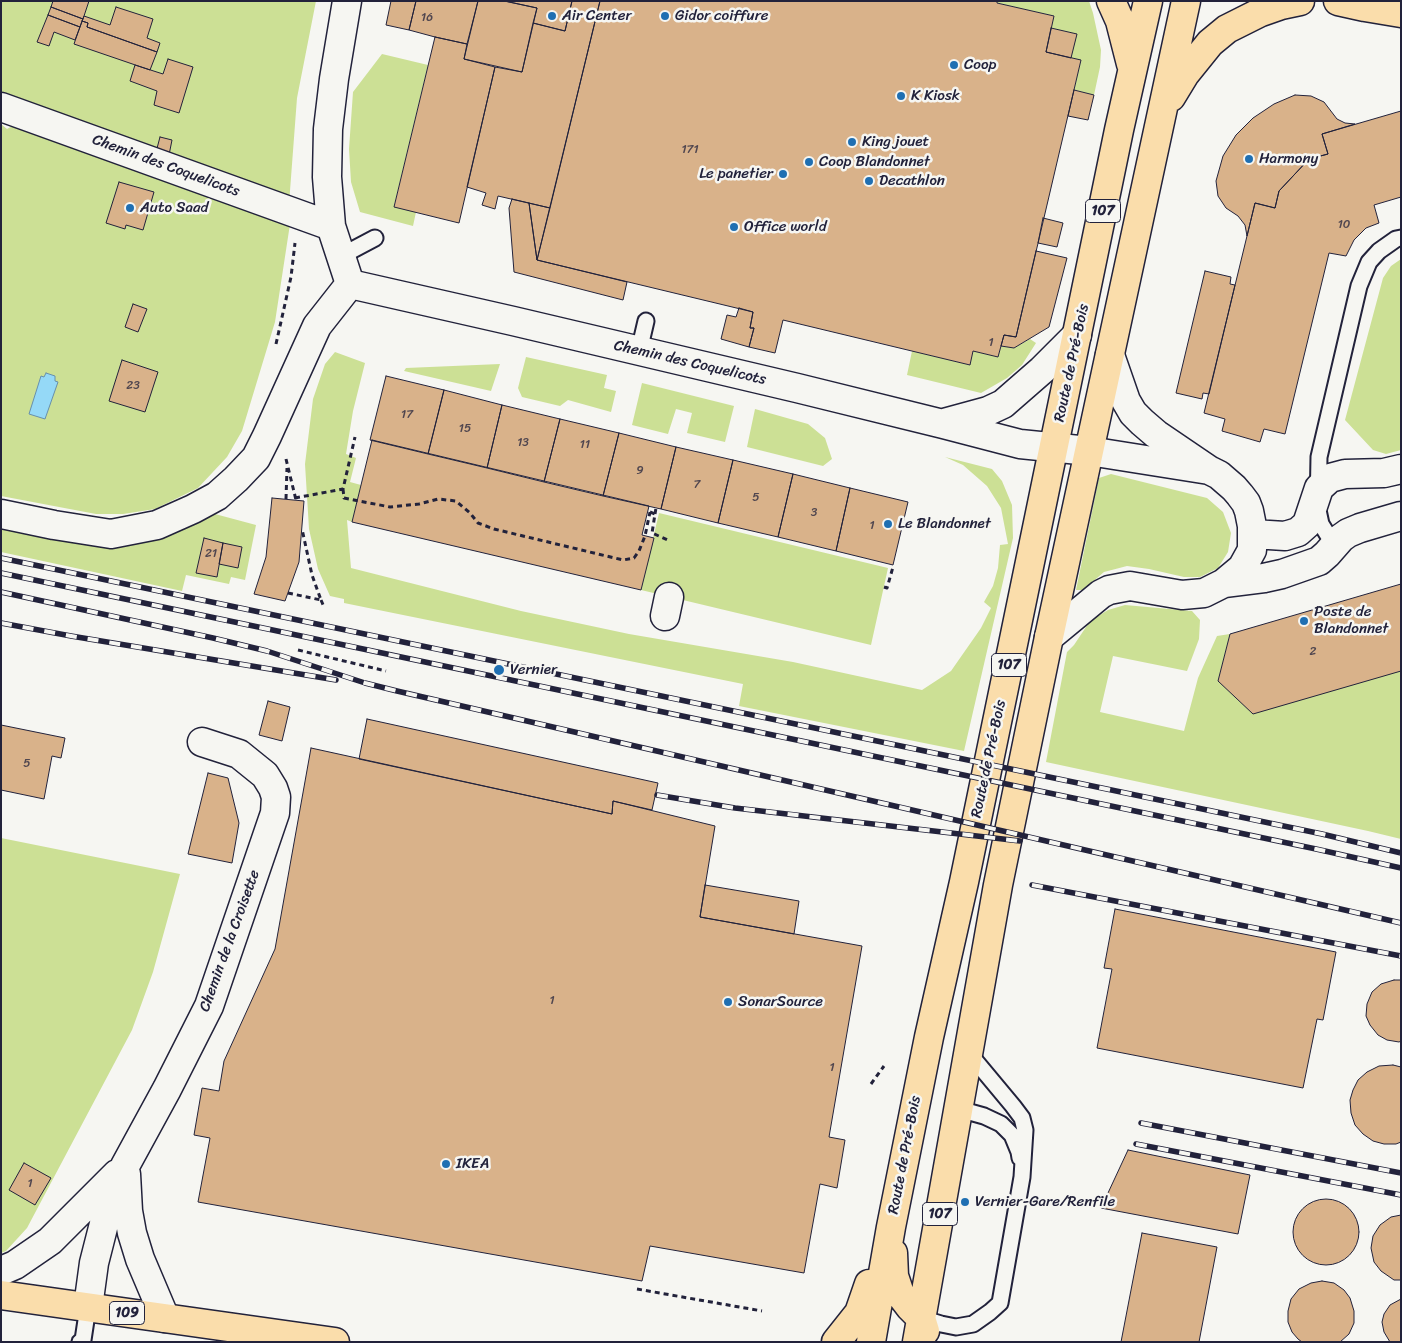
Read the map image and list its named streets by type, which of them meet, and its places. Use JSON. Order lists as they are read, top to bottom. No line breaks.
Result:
{"streets":{"main road":["107","Route de Pré-Bois","109"],"street":["Chemin des Coquelicots","Chemin de la Croisette"]},"crossings":[["Chemin des Coquelicots","107"],["Chemin des Coquelicots","Route de Pré-Bois"],["Chemin de la Croisette","109"]],"places":["Air Center","Gidor coiffure","Coop","K Kiosk","King jouet","Harmony","Coop Blandonnet","Le panetier","Decathlon","Auto Saad","Office world","Le Blandonnet","Poste de Blandonnet","Vernier","SonarSource","IKEA","Vernier-Gare/Renfile"],"house_numbers":["16","171","10","1","23","17","15","13","11","9","7","5","3","1","21","2","5","1","1","1"]}
